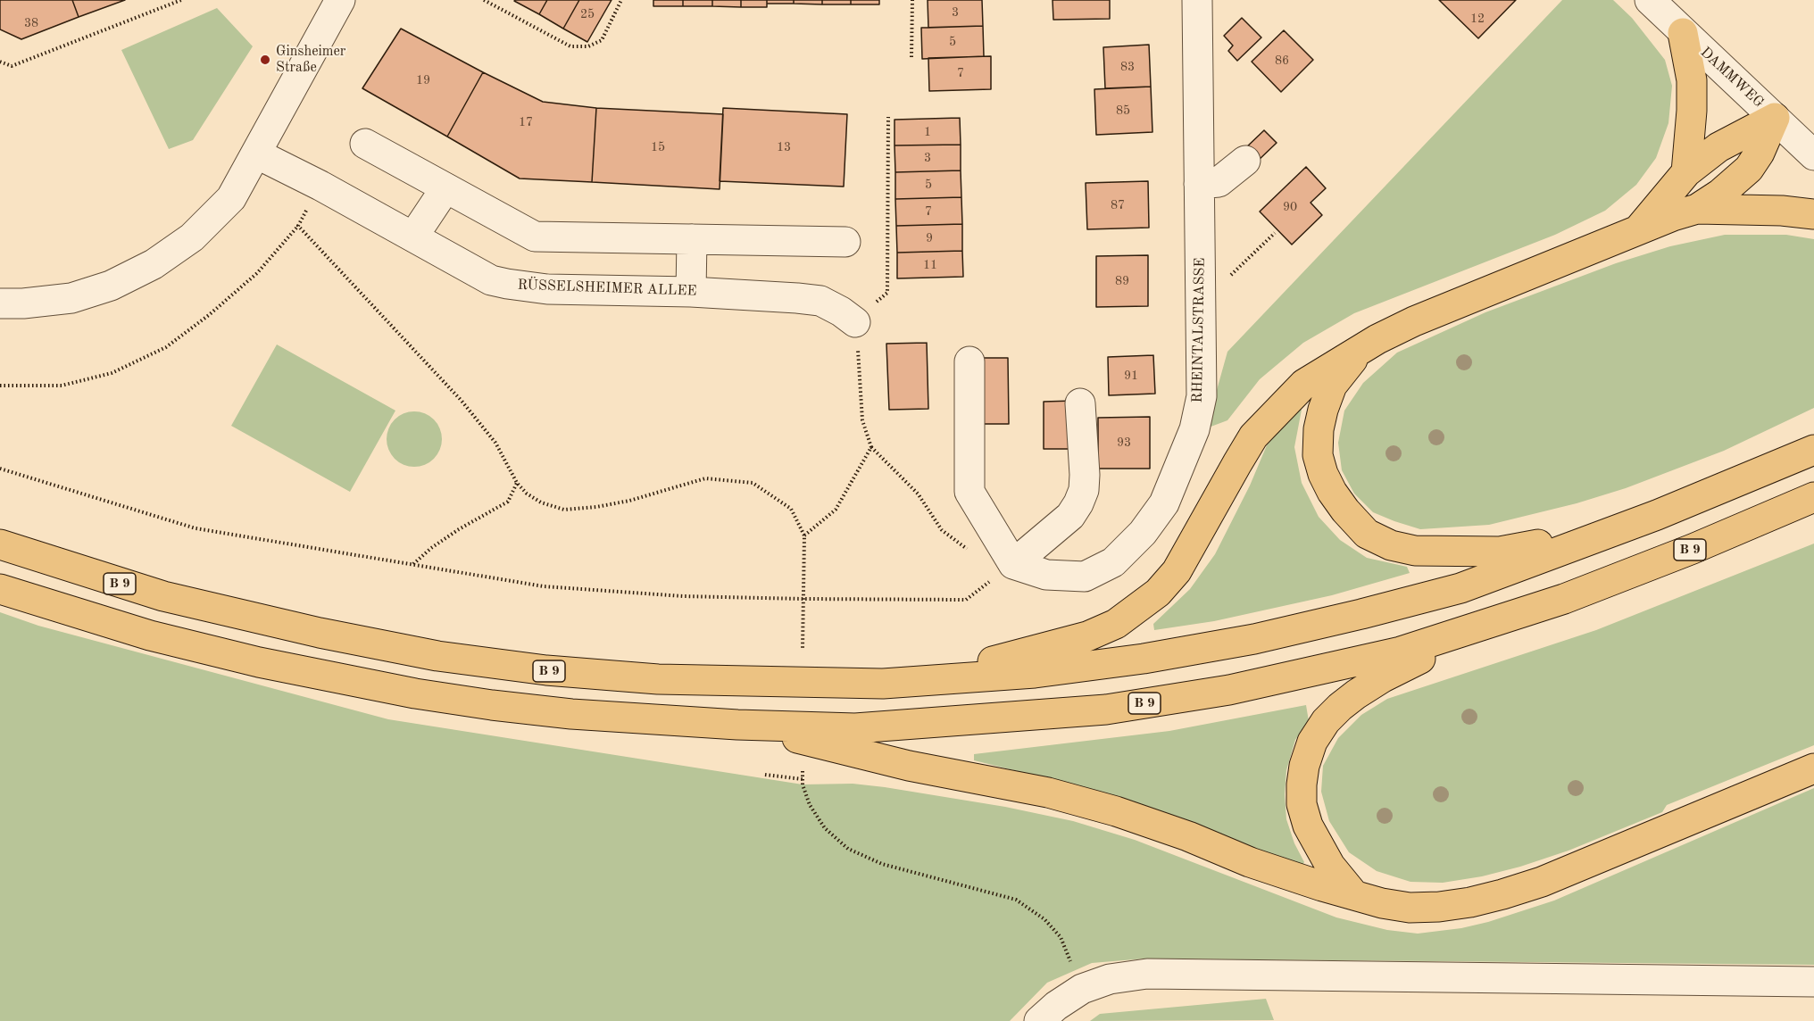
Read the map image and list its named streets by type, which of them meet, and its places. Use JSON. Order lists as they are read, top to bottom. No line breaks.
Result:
{"streets":{"highway":["B 9"],"street":["DAMMWEG","RÜSSELSHEIMER ALLEE","RHEINTALSTRASSE"]},"places":["Ginsheimer Straße"],"house_numbers":["3","25","12","38","5","86","83","7","19","85","17","1","15","13","3","5","87","90","7","9","11","89","91","93"]}
